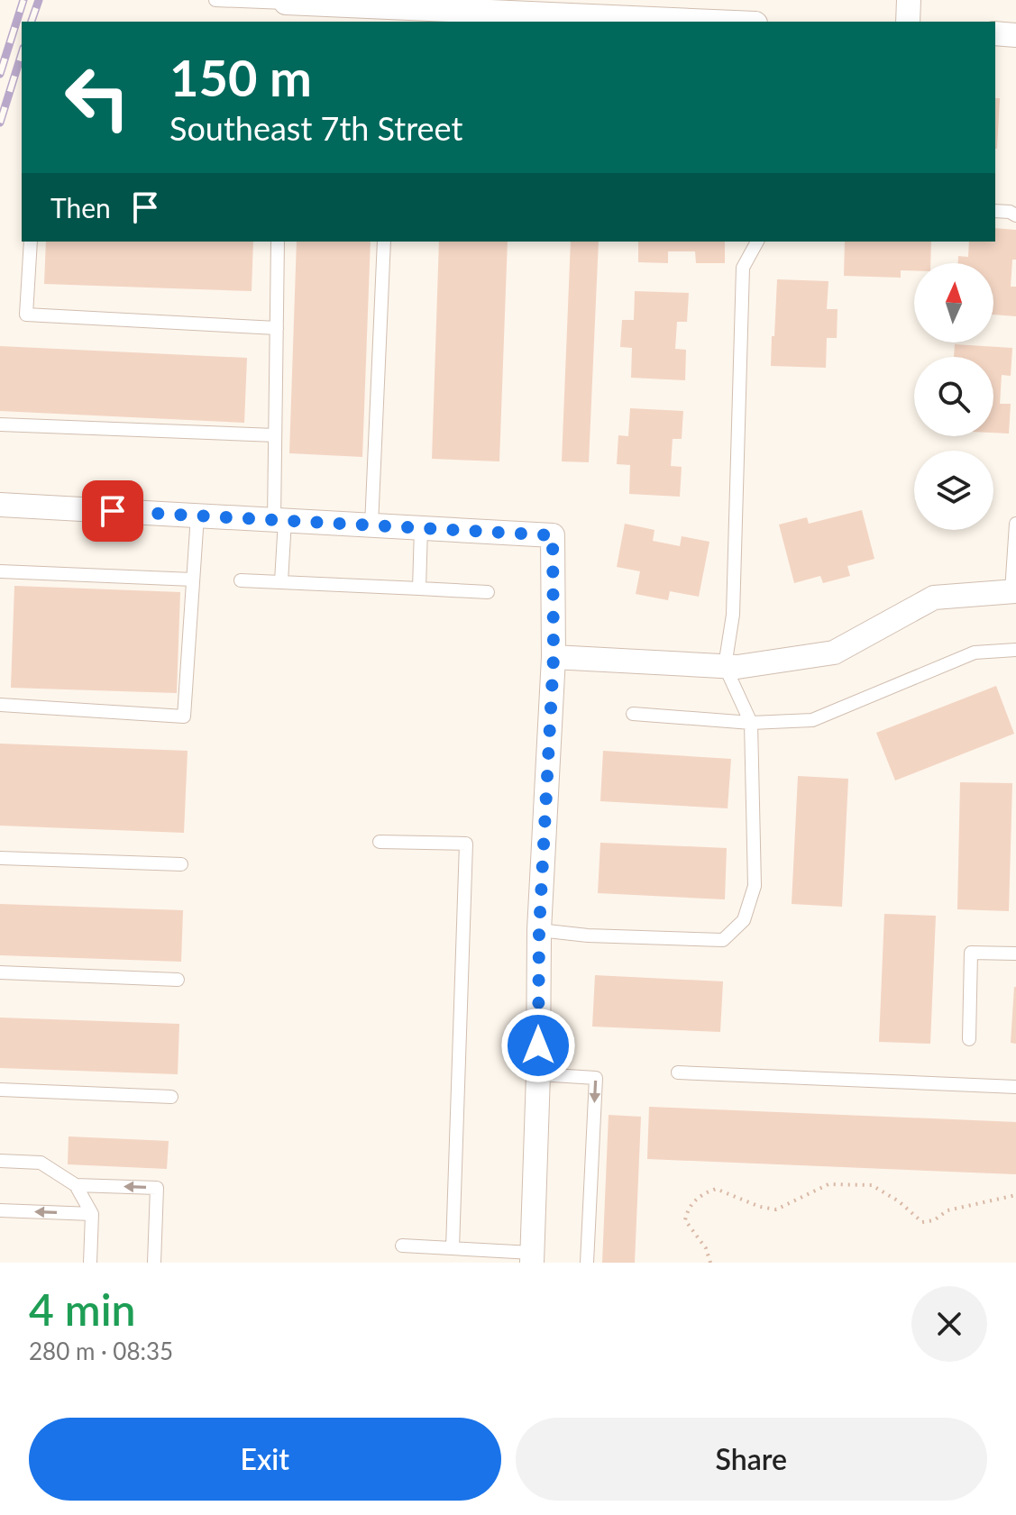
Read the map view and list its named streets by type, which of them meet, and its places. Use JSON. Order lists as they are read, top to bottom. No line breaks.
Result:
{"north":"top","page":{"turn":["150 m","Southeast 7th Street"],"then":"Then","heading":["4 min","280 m · 08:35"],"buttons":["Exit","Share"]}}
